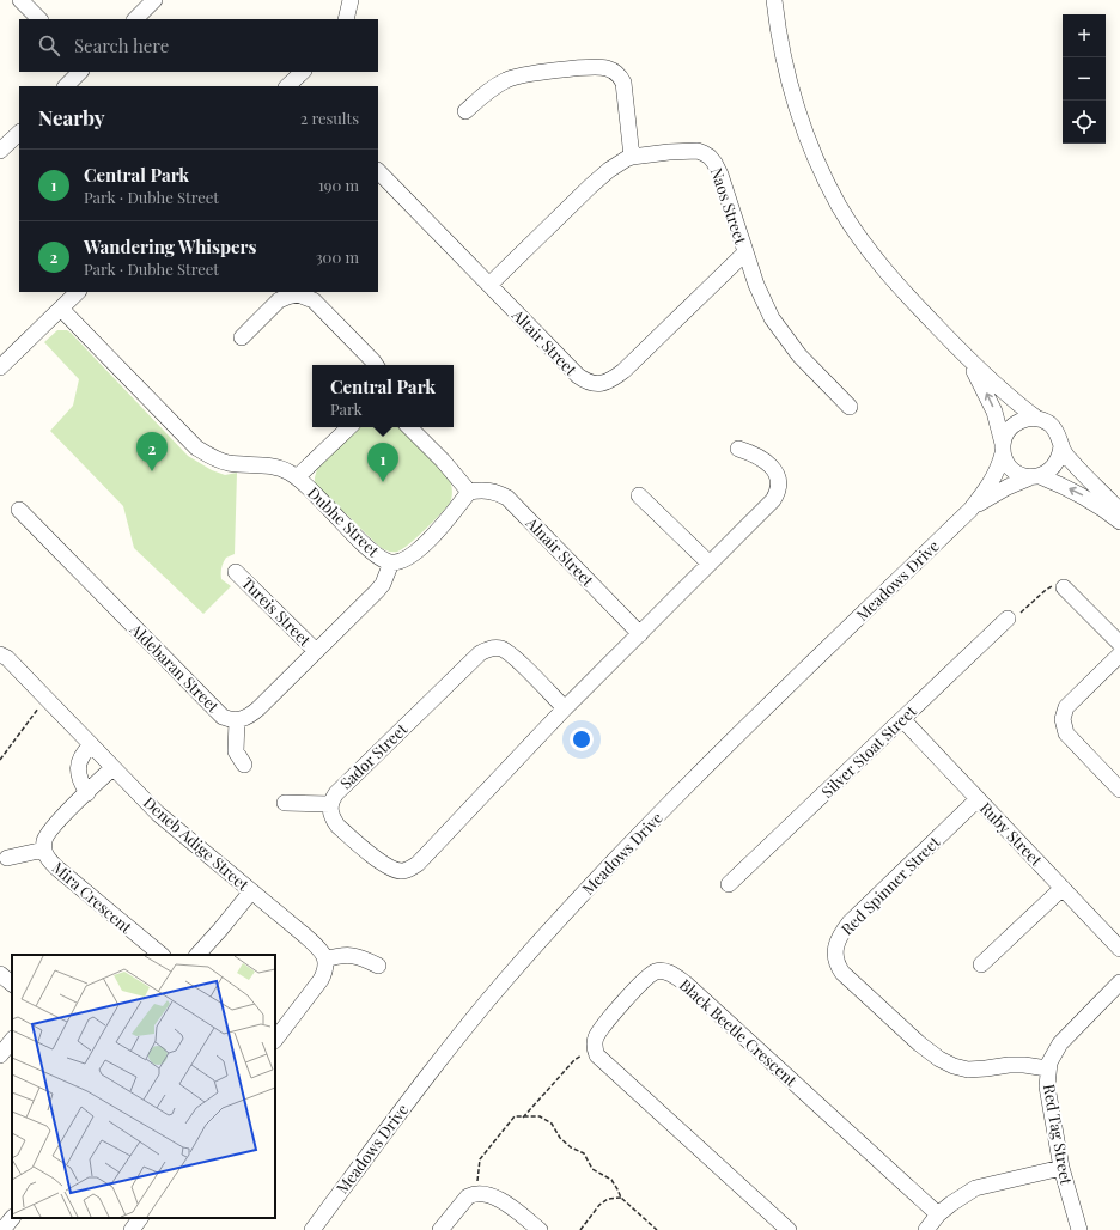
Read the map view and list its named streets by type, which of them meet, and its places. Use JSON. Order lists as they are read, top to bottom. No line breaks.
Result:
{"streets":{"street":["Naos Street","Altair Street","Dubhe Street","Alnair Street","Meadows Drive","Tureis Street","Aldebaran Street","Silver Stoat Street","Sador Street","Ruby Street","Deneb Adige Street","Red Spinner Street","Mira Crescent","Black Beetle Crescent","Red Tag Street"]},"crossings":[["Naos Street","Altair Street"],["Dubhe Street","Alnair Street"],["Dubhe Street","Aldebaran Street"],["Alnair Street","Sador Street"],["Tureis Street","Aldebaran Street"],["Silver Stoat Street","Ruby Street"],["Ruby Street","Red Spinner Street"],["Deneb Adige Street","Mira Crescent"],["Red Spinner Street","Red Tag Street"]],"page":{"map_buttons":["+","−"],"search":"Search here","heading":["Nearby","2 results"],"list":[{"mark":"1","name":"Central Park","note":"Park · Dubhe Street","value":"190 m"},{"mark":"2","name":"Wandering Whispers","note":"Park · Dubhe Street","value":"300 m"}],"popup":["Central Park","Park"],"pins":["2","1"]}}
